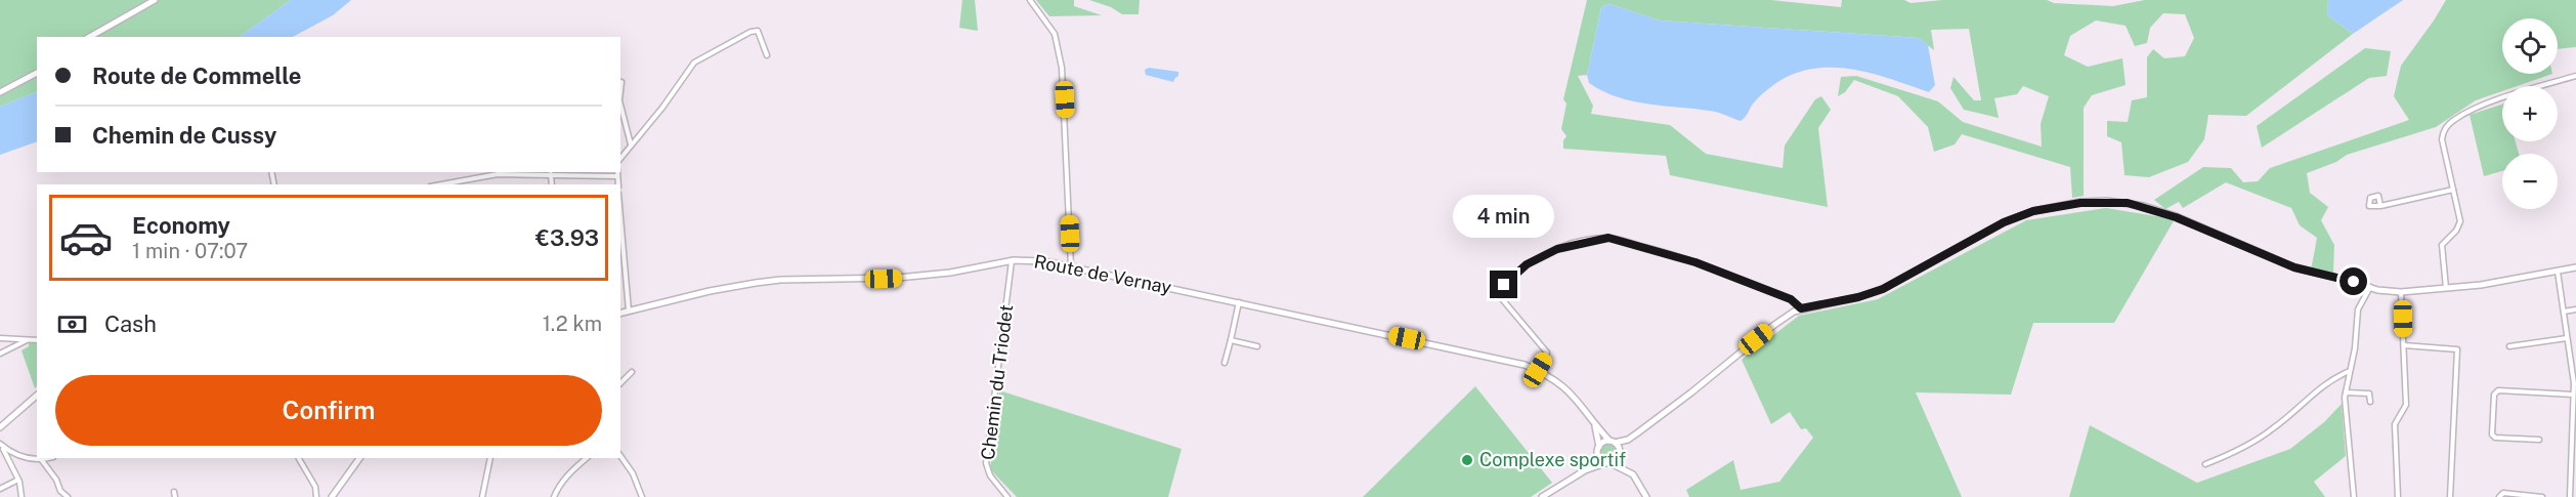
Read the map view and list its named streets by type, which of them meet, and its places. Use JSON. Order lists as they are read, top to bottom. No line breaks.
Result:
{"streets":{"street":["Route de Vernay","Chemin du Triodet"]},"crossings":[["Route de Vernay","Chemin du Triodet"]],"places":["Complexe sportif"],"page":{"map_buttons":["+","−"],"banner":["Route de Commelle","Chemin de Cussy"],"bubble":"4 min","list":[{"name":"Economy","note":"1 min · 07:07","value":"€3.93"}],"pay":["Cash","1.2 km"],"buttons":"Confirm"}}
